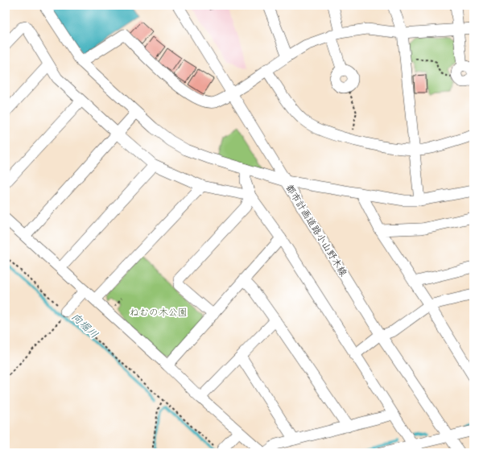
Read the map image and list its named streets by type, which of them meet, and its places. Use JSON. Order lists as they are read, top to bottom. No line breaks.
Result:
{"streets":{"street":["都市計画道路小山野木線"]},"water":["向堀川"],"parks":["ねむの木公園"]}
